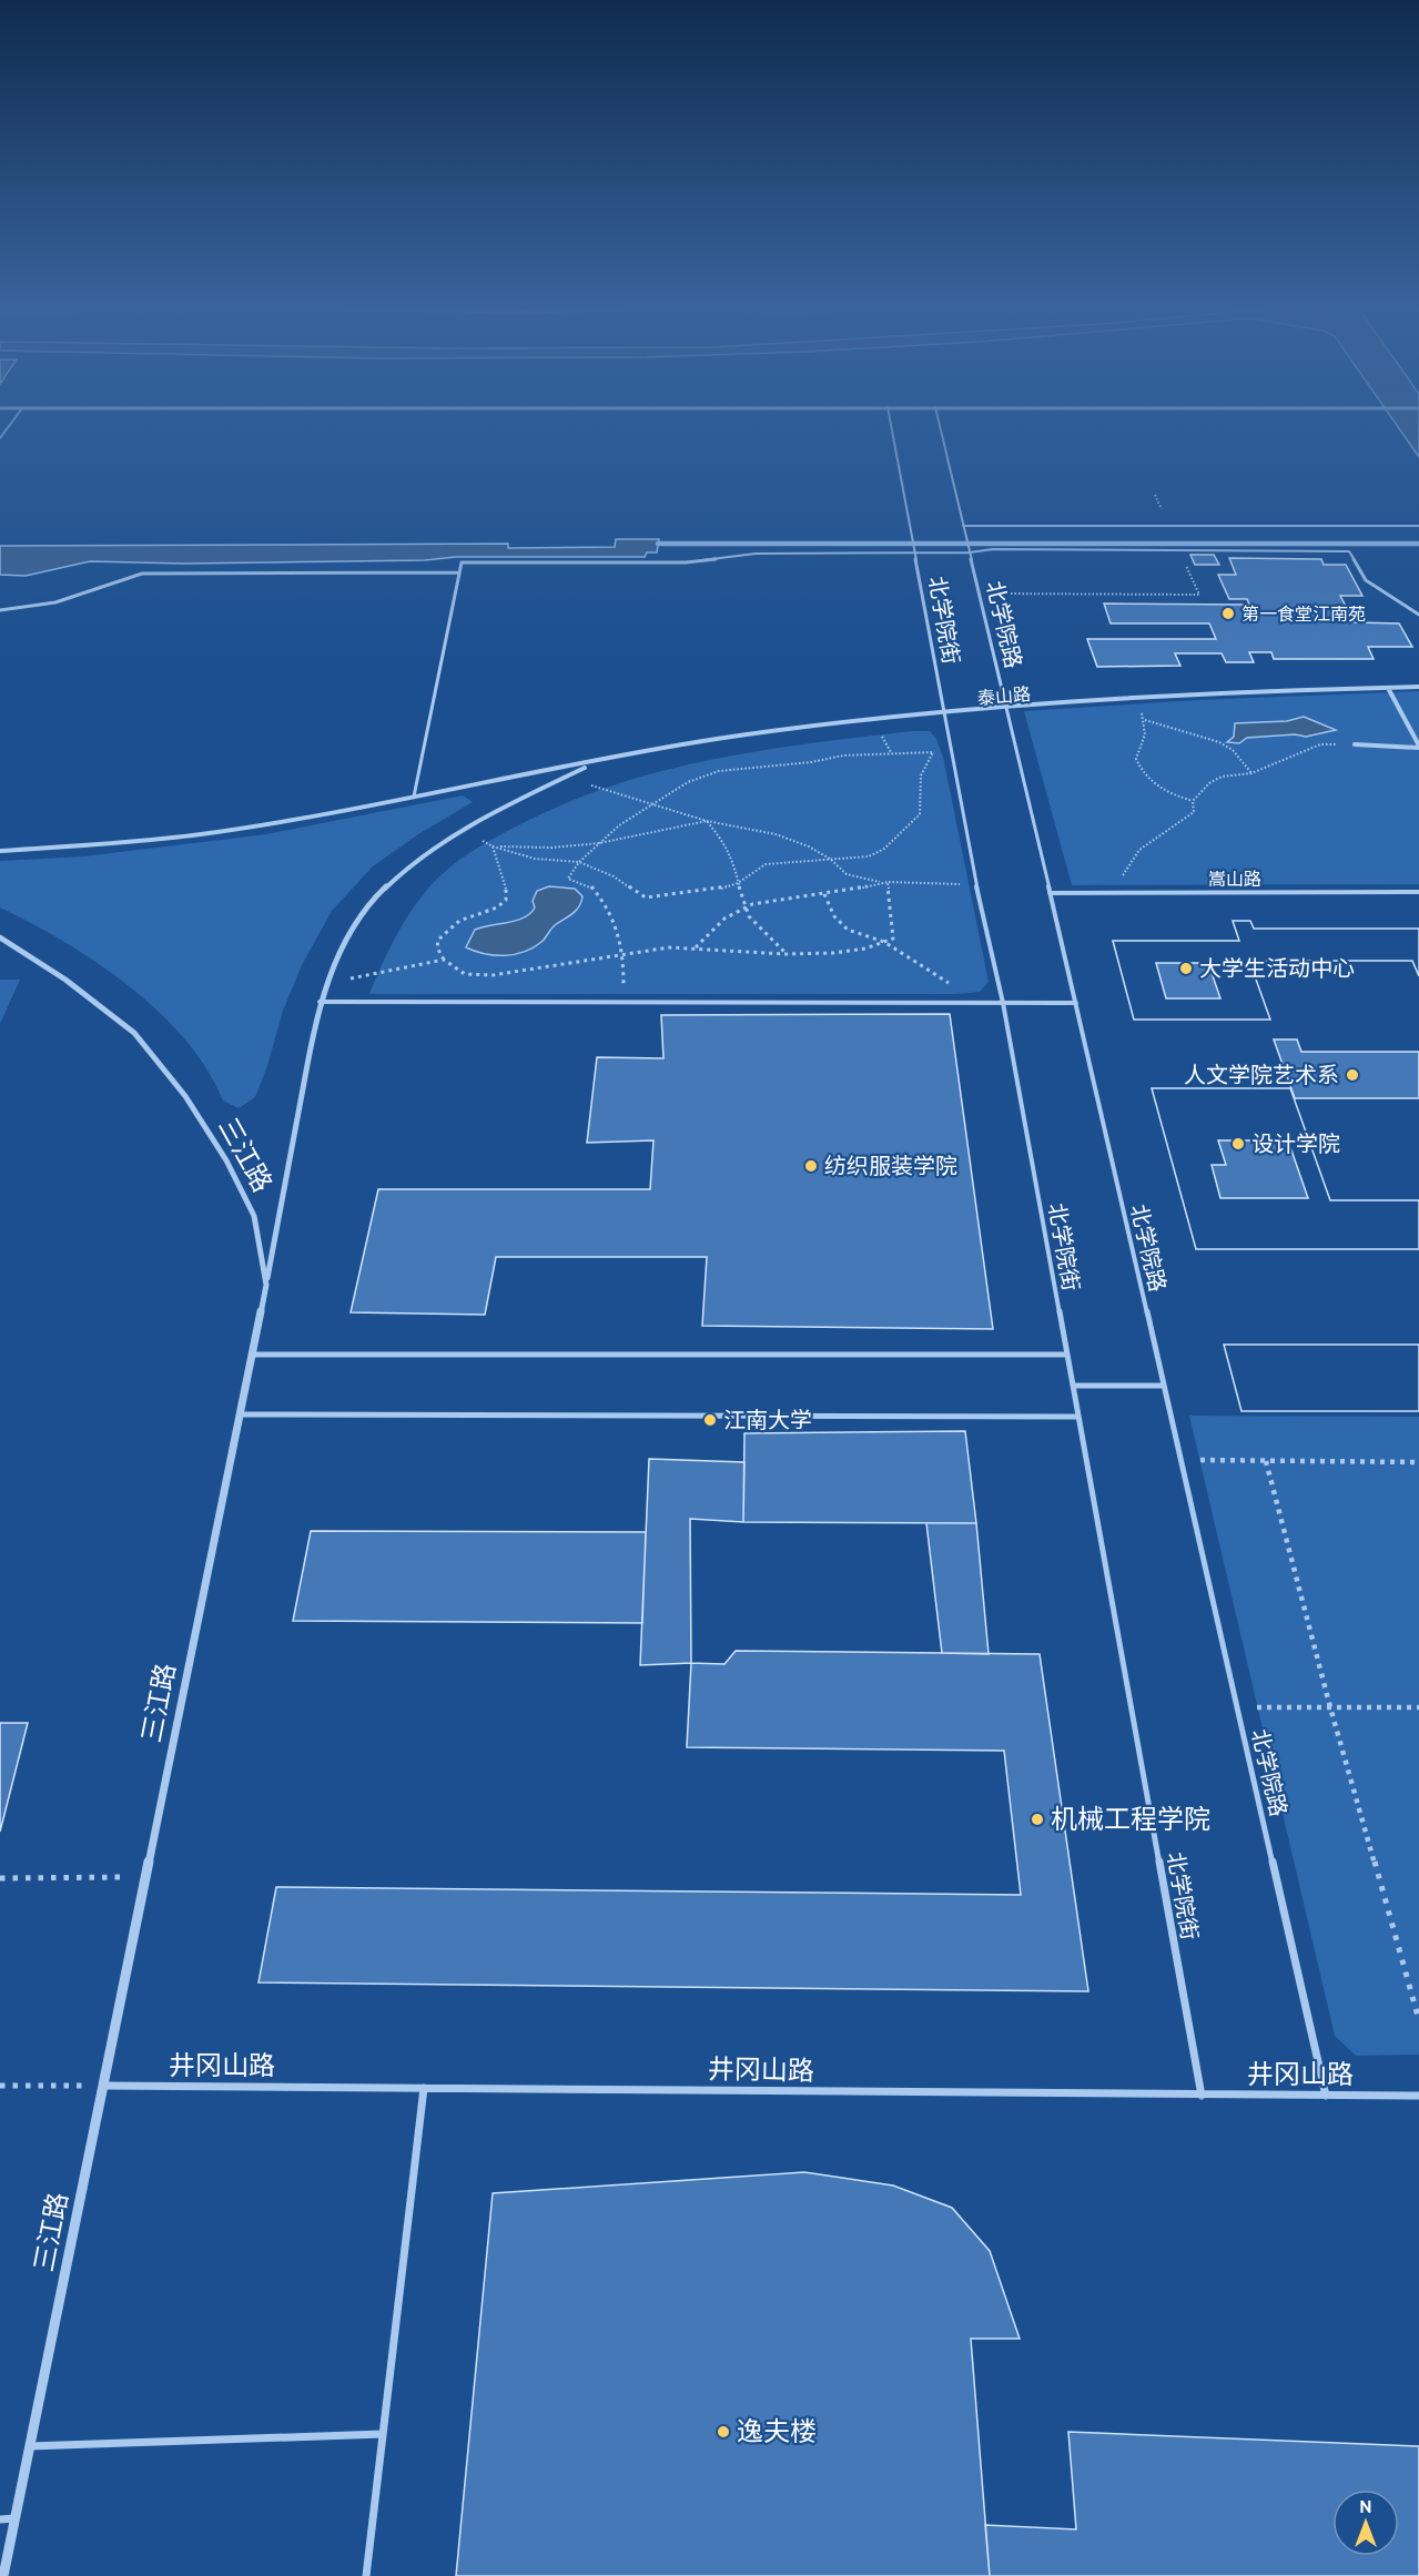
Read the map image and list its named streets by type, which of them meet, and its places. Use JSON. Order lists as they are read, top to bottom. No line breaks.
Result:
{"streets":{"street":["泰山路","三江路"],"lane":["北学院街","北学院路","嵩山路","井冈山路"]},"crossings":[["北学院街","泰山路"],["北学院街","井冈山路"],["北学院路","泰山路"],["北学院路","嵩山路"],["北学院路","井冈山路"],["三江路","井冈山路"]],"places":["第一食堂江南苑","大学生活动中心","人文学院艺术系","设计学院","纺织服装学院","江南大学","机械工程学院","逸夫楼"],"north":"top"}
